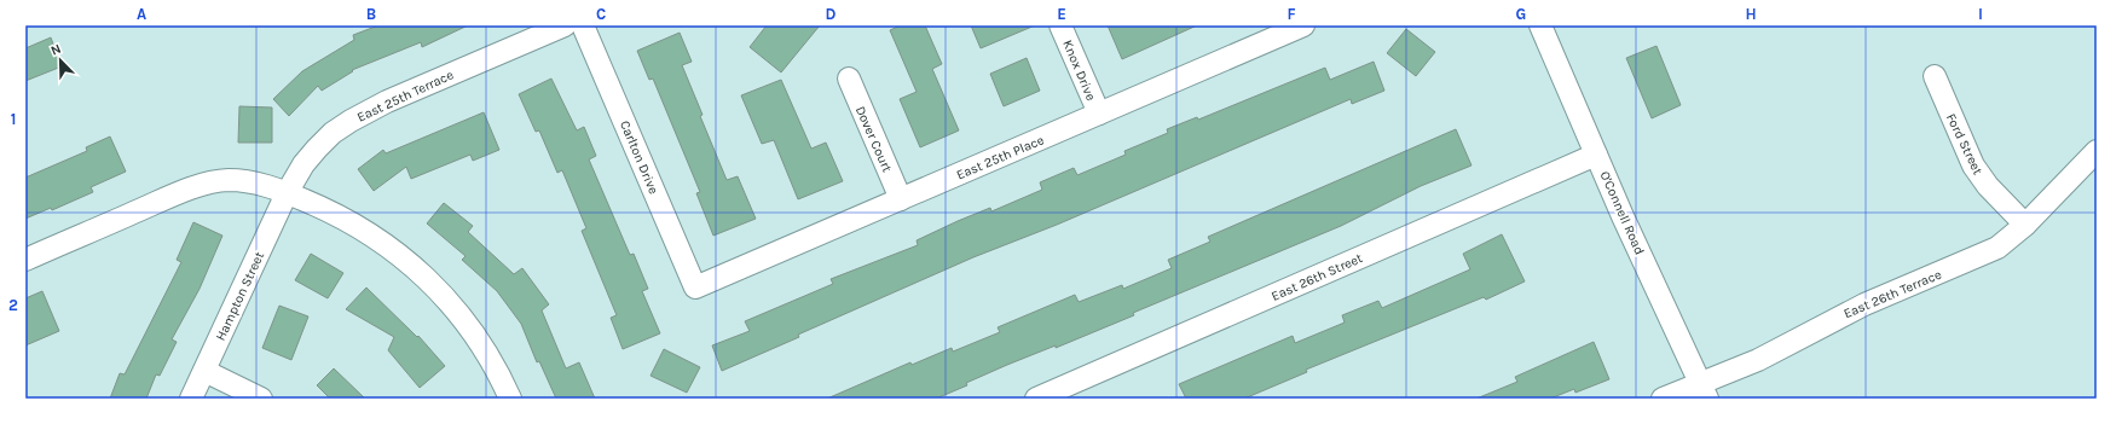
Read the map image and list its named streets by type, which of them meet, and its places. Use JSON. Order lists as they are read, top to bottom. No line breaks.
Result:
{"streets":{"street":["Knox Drive","East 25th Terrace","Dover Court","Ford Street","Carlton Drive","East 25th Place","O'Connell Road","East 26th Street","East 26th Terrace","Hampton Street"]},"crossings":[["Knox Drive","East 25th Place"],["East 25th Terrace","Hampton Street"],["Dover Court","East 25th Place"],["Ford Street","East 26th Terrace"],["Carlton Drive","East 25th Place"],["O'Connell Road","East 26th Street"],["O'Connell Road","East 26th Terrace"]],"north":"top left","grid":{"columns":["A","B","C","D","E","F","G","H","I"],"rows":["1","2"]}}
